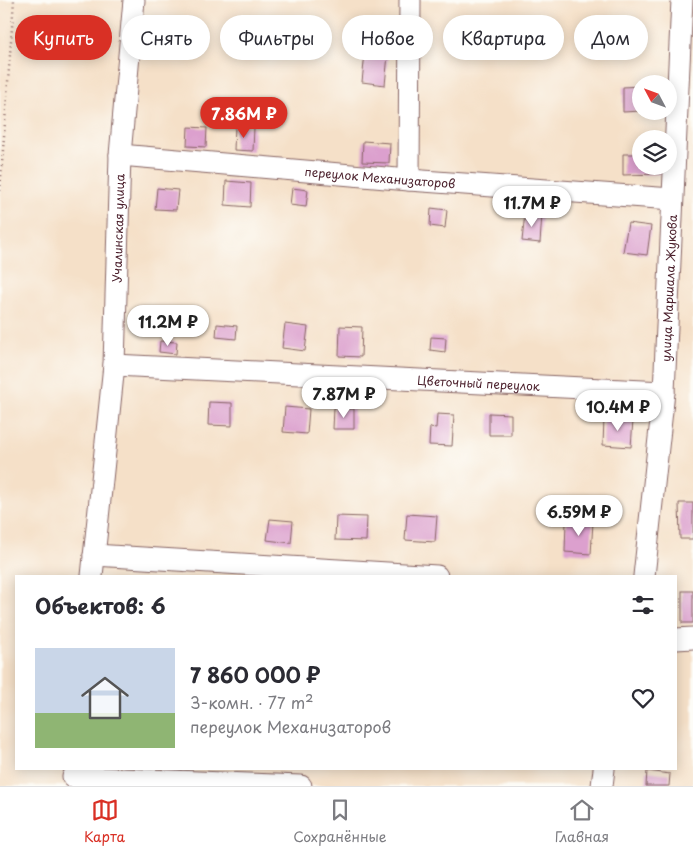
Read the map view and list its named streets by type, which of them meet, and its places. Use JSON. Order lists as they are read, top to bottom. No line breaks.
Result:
{"streets":{"street":["переулок Механизаторов","Учалинская улица","улица Маршала Жукова","Цветочный переулок"]},"crossings":[["переулок Механизаторов","Учалинская улица"],["переулок Механизаторов","улица Маршала Жукова"],["Учалинская улица","Цветочный переулок"],["улица Маршала Жукова","Цветочный переулок"]],"north":"top left","page":{"chip":["Купить","Снять","Фильтры","Новое","Квартира","Дом"],"price":["7.86M ₽","11.7M ₽","11.2M ₽","7.87M ₽","10.4M ₽","6.59M ₽"],"heading":"Объектов: 6","list":[{"name":"7 860 000 ₽","note":"3-комн. · 77 m² · переулок Механизаторов"}],"tabs":["Карта","Сохранённые","Главная"]}}
